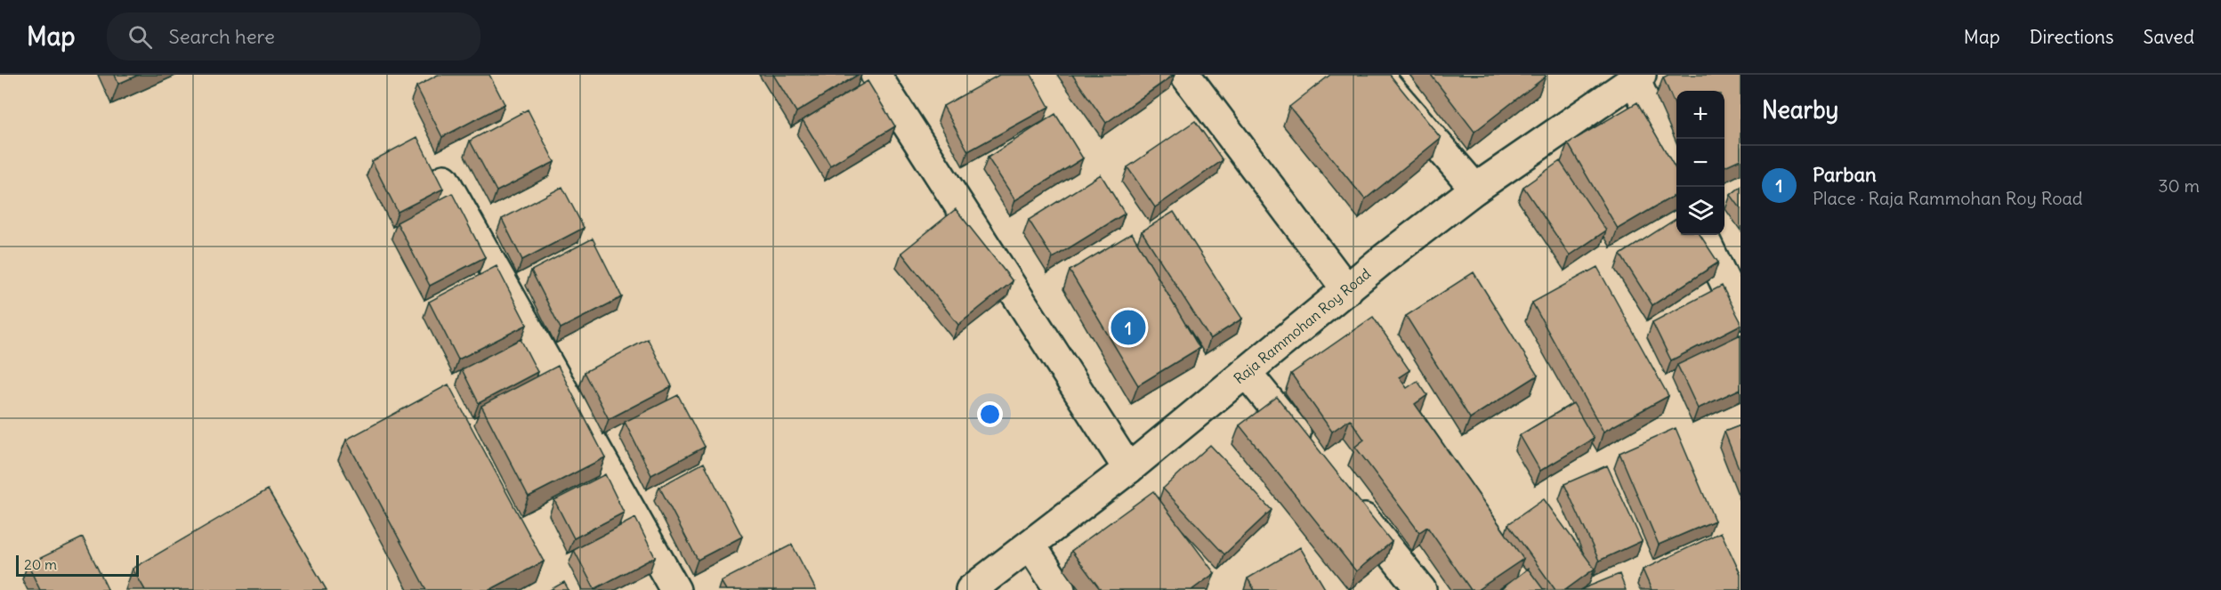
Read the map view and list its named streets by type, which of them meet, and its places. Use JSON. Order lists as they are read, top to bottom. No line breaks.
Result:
{"streets":{"street":["Raja Rammohan Roy Road"]},"scale_bar":"20 m","page":{"header":"Map","search":"Search here","nav":["Map","Directions","Saved"],"heading":"Nearby","map_buttons":["+","−"],"list":[{"mark":"1","name":"Parban","note":"Place · Raja Rammohan Roy Road","value":"30 m"}],"pins":"1","scale":"20 m"}}
